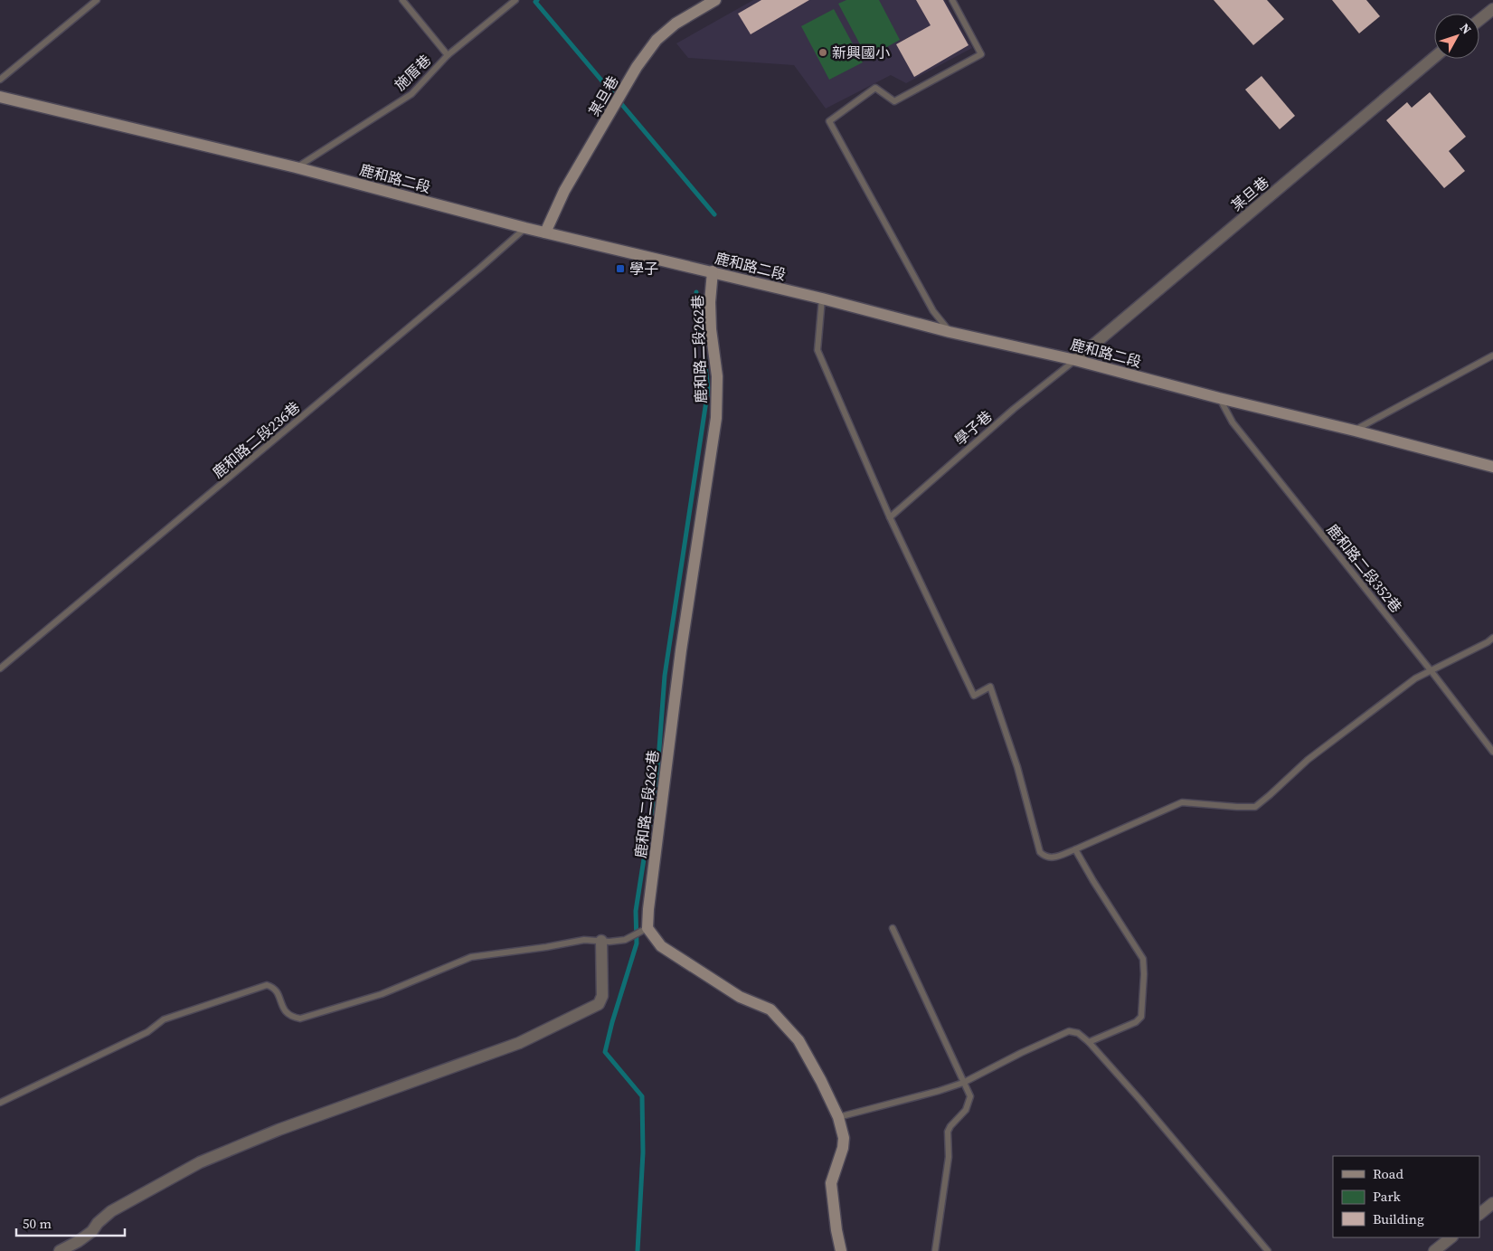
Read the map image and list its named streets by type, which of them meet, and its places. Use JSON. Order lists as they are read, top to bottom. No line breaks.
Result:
{"streets":{"main road":["某旦巷","鹿和路二段","鹿和路二段262巷"],"lane":["施厝巷","學子巷","鹿和路二段236巷","鹿和路二段352巷"]},"crossings":[["施厝巷","鹿和路二段"],["某旦巷","鹿和路二段"],["某旦巷","學子巷"],["鹿和路二段","鹿和路二段262巷"],["鹿和路二段","學子巷"],["鹿和路二段","鹿和路二段236巷"],["鹿和路二段","鹿和路二段352巷"]],"places":{"other":["新興國小"],"transit":["學子"]},"legend":["Road","Park","Building"],"scale_bar":"50 m","north":"top right"}
